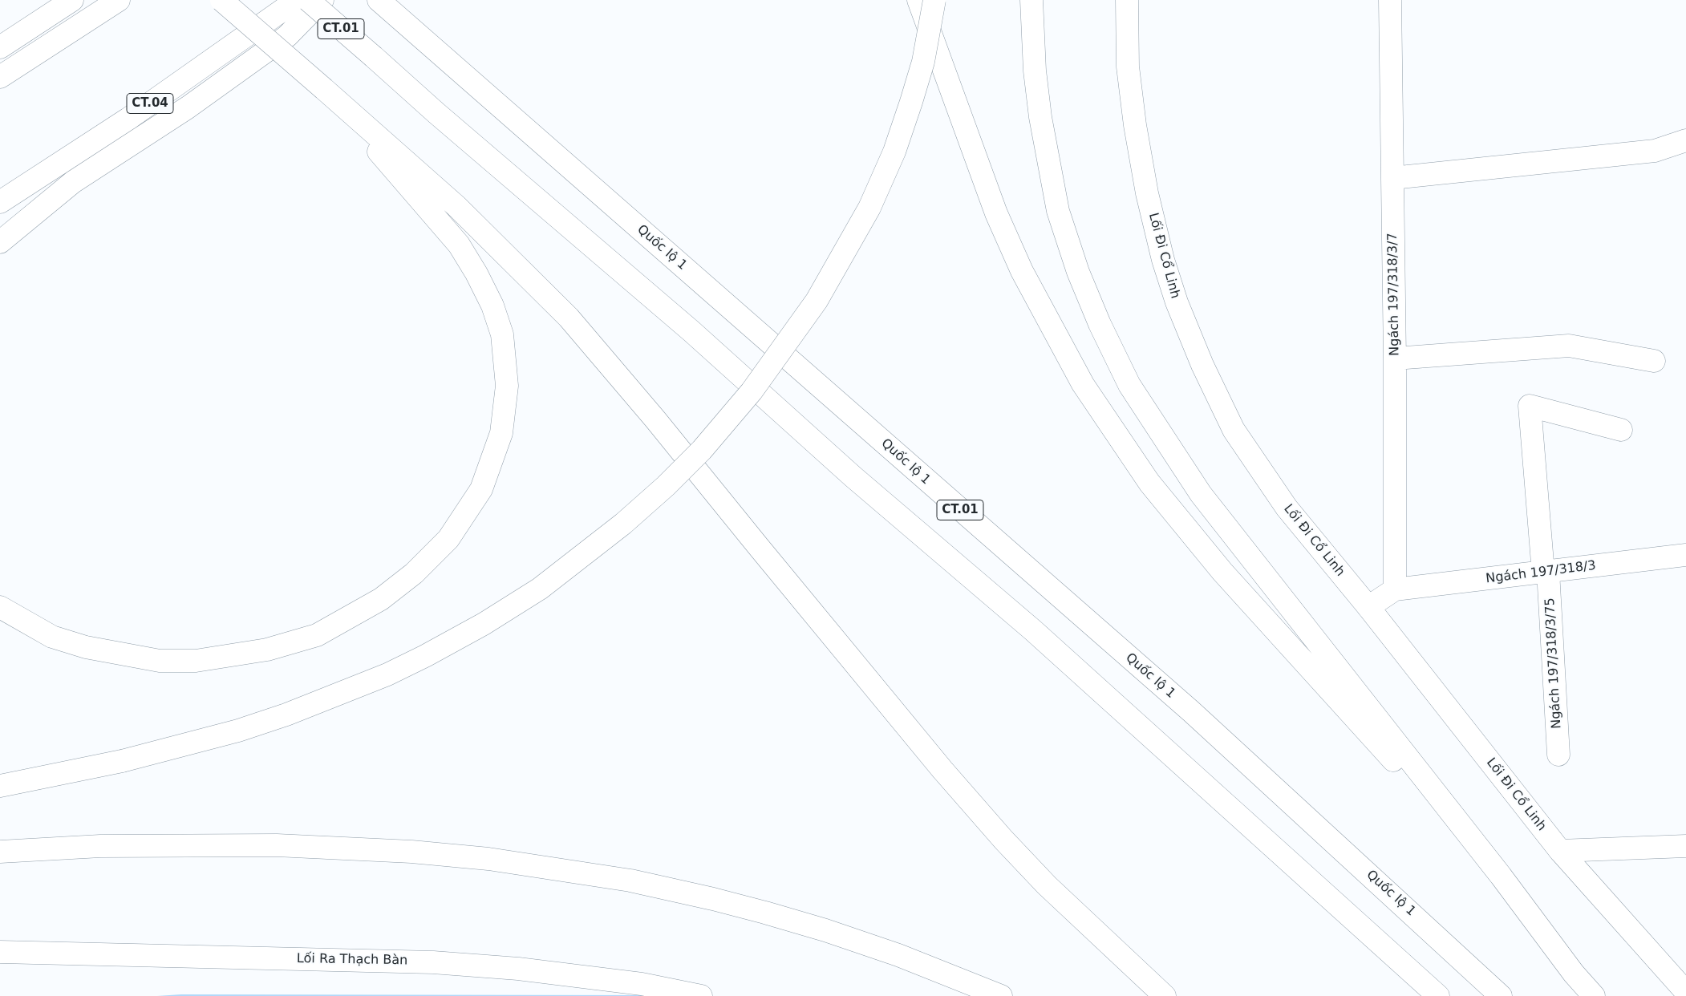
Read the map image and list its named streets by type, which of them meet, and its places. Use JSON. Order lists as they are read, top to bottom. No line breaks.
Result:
{"streets":{"main road":["CT.01","CT.04","Quốc lộ 1","Lối Đi Cổ Linh","Ngách 197/318/3/7","Ngách 197/318/3","Ngách 197/318/3/75","Lối Ra Thạch Bàn"]},"crossings":[["Lối Đi Cổ Linh","Ngách 197/318/3/7"],["Lối Đi Cổ Linh","Ngách 197/318/3"],["Ngách 197/318/3/7","Ngách 197/318/3"],["Ngách 197/318/3","Ngách 197/318/3/75"]]}
